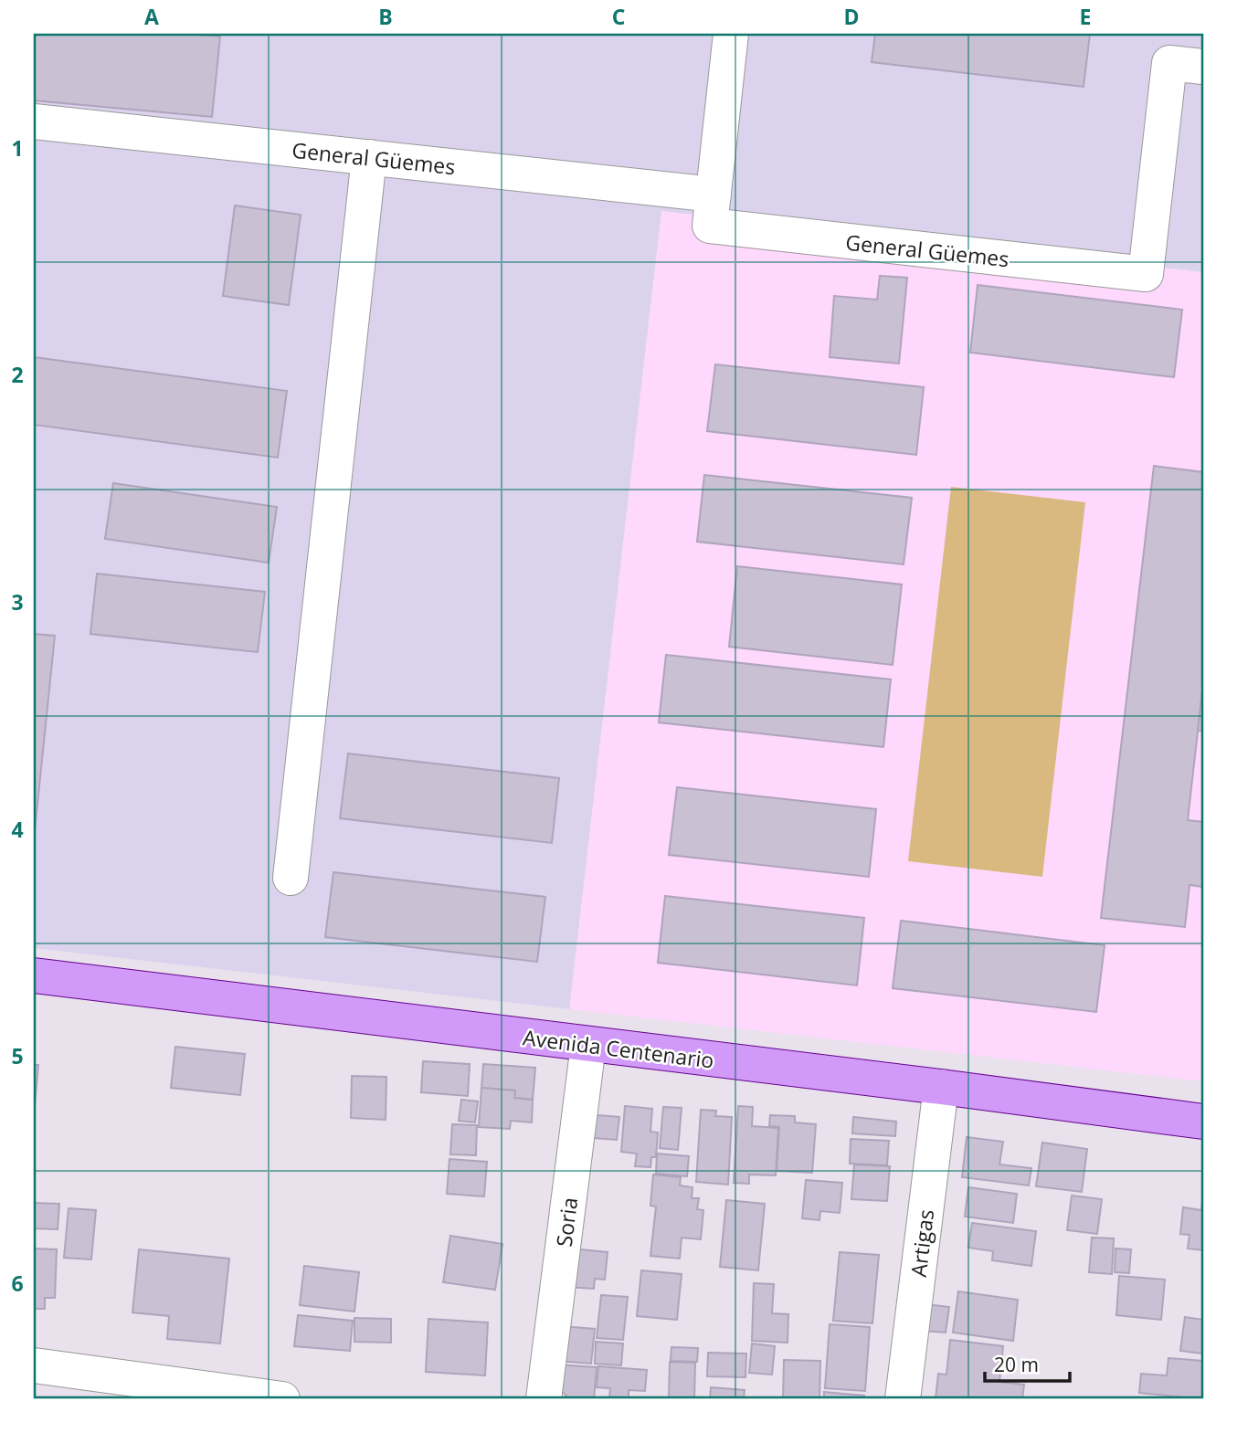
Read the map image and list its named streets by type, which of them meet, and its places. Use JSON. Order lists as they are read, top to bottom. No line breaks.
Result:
{"streets":{"main road":["Avenida Centenario"],"street":["General Güemes","Soria","Artigas"]},"crossings":[["Avenida Centenario","Soria"],["Avenida Centenario","Artigas"]],"scale_bar":"20 m","grid":{"columns":["A","B","C","D","E"],"rows":["1","2","3","4","5","6"]}}
